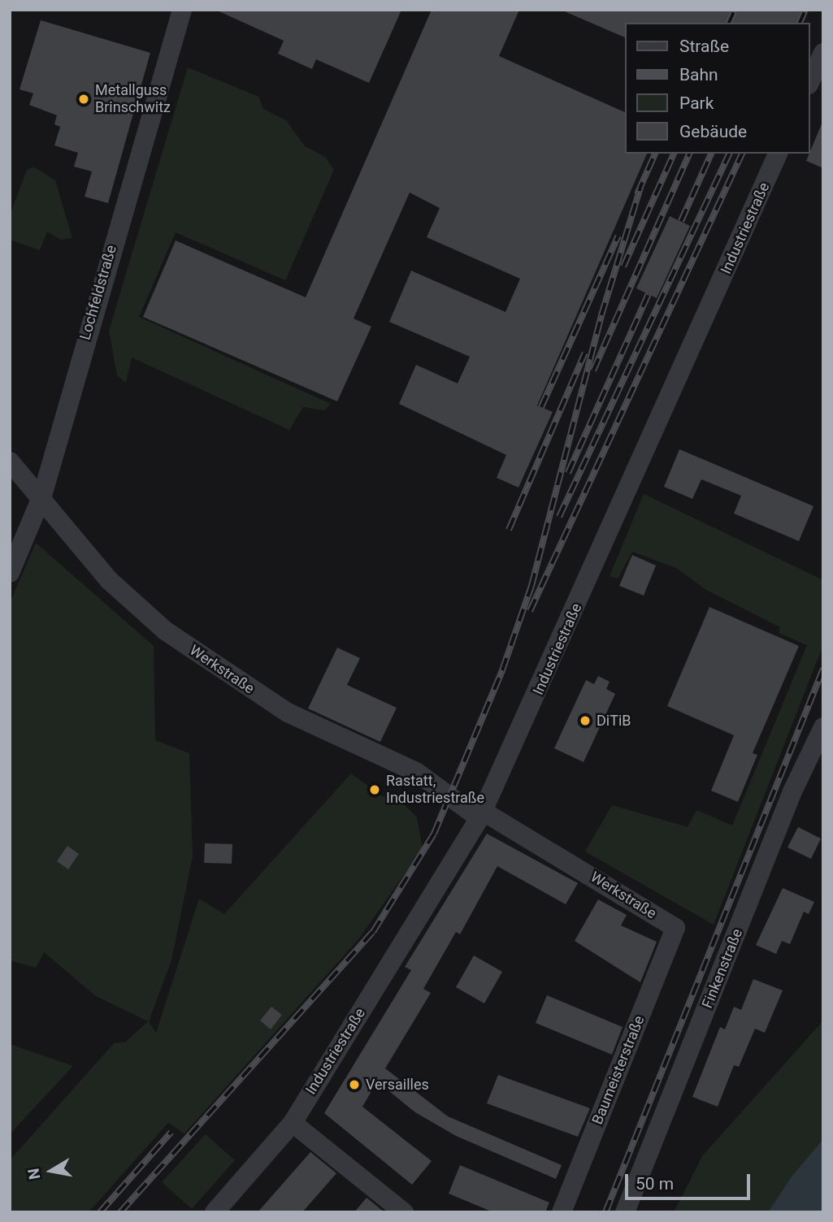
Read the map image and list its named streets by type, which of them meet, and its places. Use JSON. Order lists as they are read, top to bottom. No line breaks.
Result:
{"streets":{"street":["Industriestraße","Lochfeldstraße","Werkstraße","Finkenstraße","Baumeisterstraße"]},"crossings":[["Industriestraße","Werkstraße"],["Lochfeldstraße","Werkstraße"],["Werkstraße","Baumeisterstraße"]],"places":["Metallguss Brinschwitz","DiTiB","Rastatt, Industriestraße","Versailles"],"legend":["Straße","Bahn","Park","Gebäude"],"scale_bar":"50 m","north":"left"}
